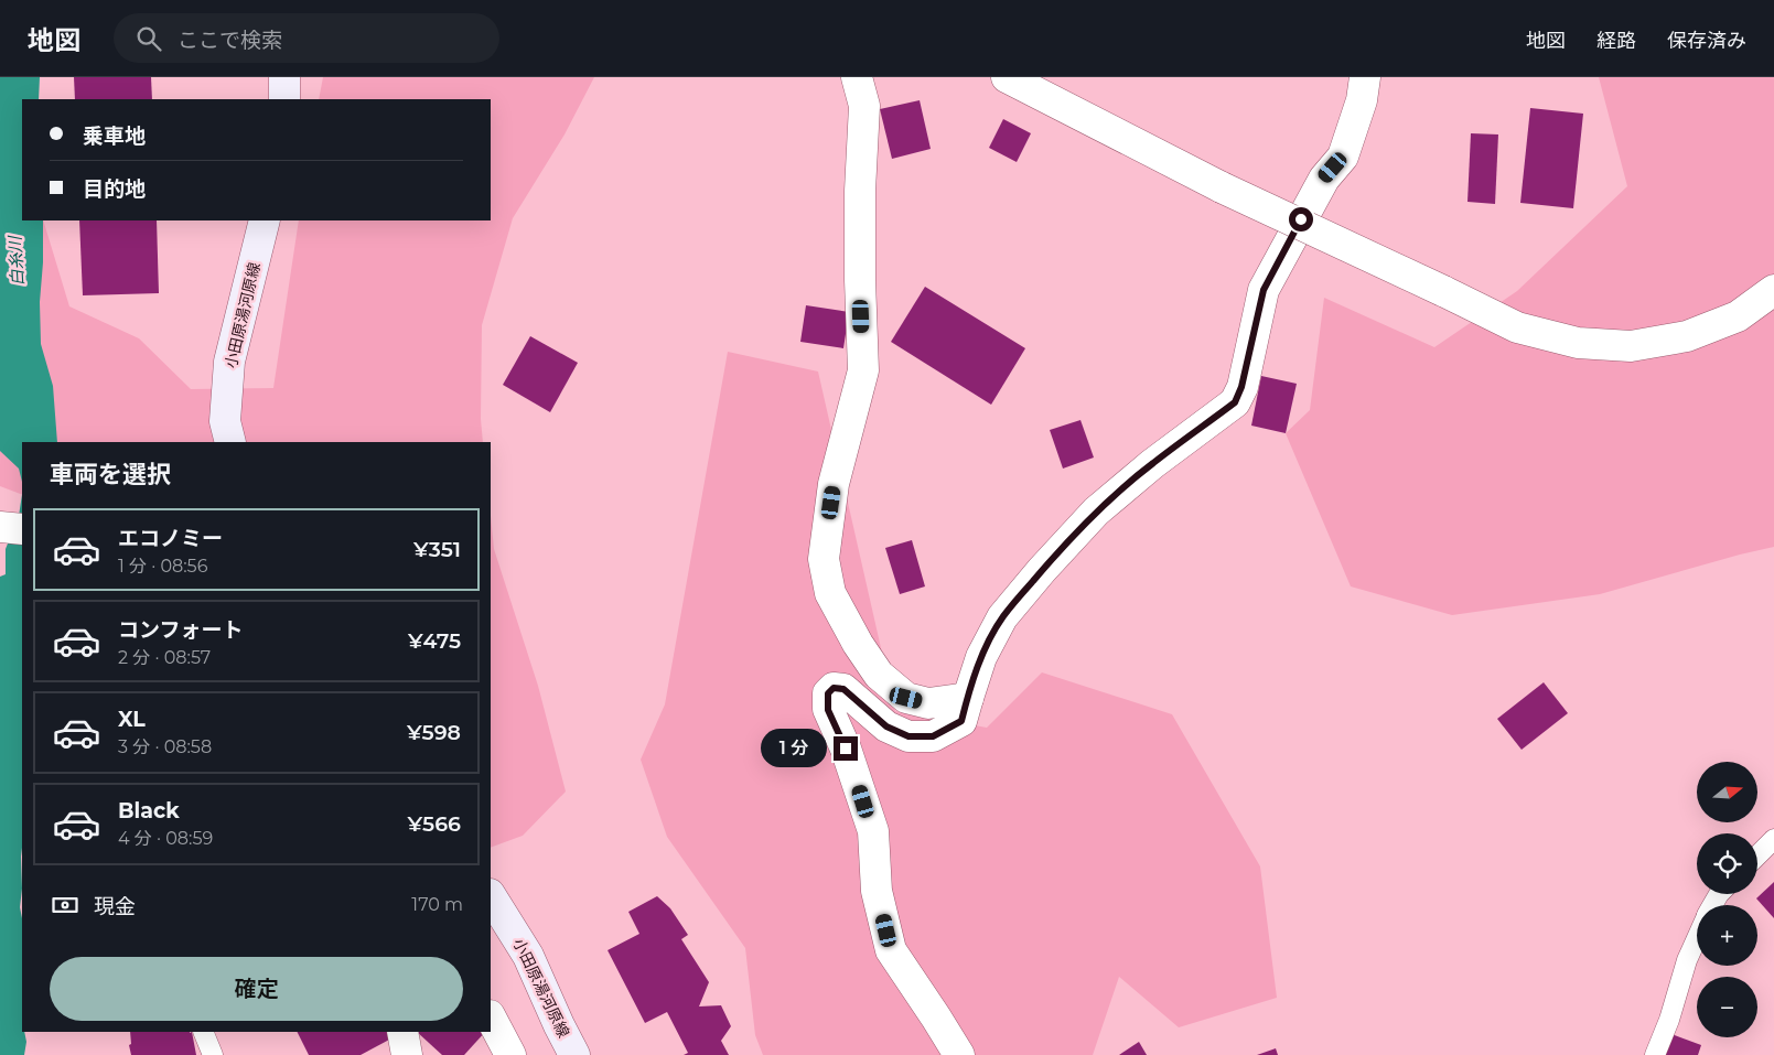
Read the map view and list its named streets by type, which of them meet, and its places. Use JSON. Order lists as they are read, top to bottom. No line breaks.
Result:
{"streets":{"main road":["小田原湯河原線"]},"water":["白糸川"],"north":"right","page":{"header":"地図","search":"ここで検索","nav":["地図","経路","保存済み"],"banner":["乗車地","目的地"],"heading":"車両を選択","list":[{"name":"エコノミー","note":"1 分 · 08:56","value":"¥351"},{"name":"コンフォート","note":"2 分 · 08:57","value":"¥475"},{"name":"XL","note":"3 分 · 08:58","value":"¥598"},{"name":"Black","note":"4 分 · 08:59","value":"¥566"}],"bubble":"1 分","map_buttons":["+","−"],"pay":["現金","170 m"],"buttons":"確定"}}
